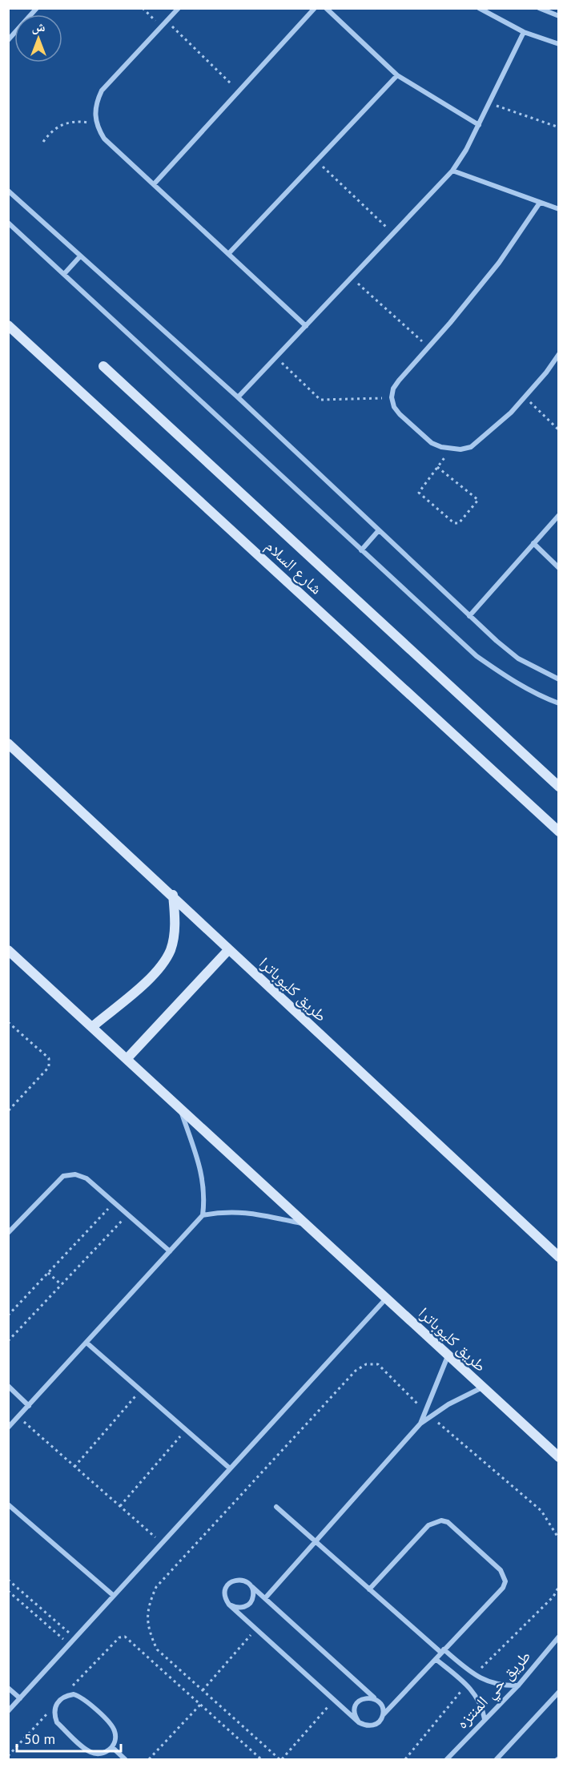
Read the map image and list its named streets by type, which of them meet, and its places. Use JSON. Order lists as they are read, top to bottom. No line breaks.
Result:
{"streets":{"main road":["شارع السلام","طريق كليوباترا"],"street":["طريق حي المنتزه"]},"scale_bar":"50 m","north":"top"}
